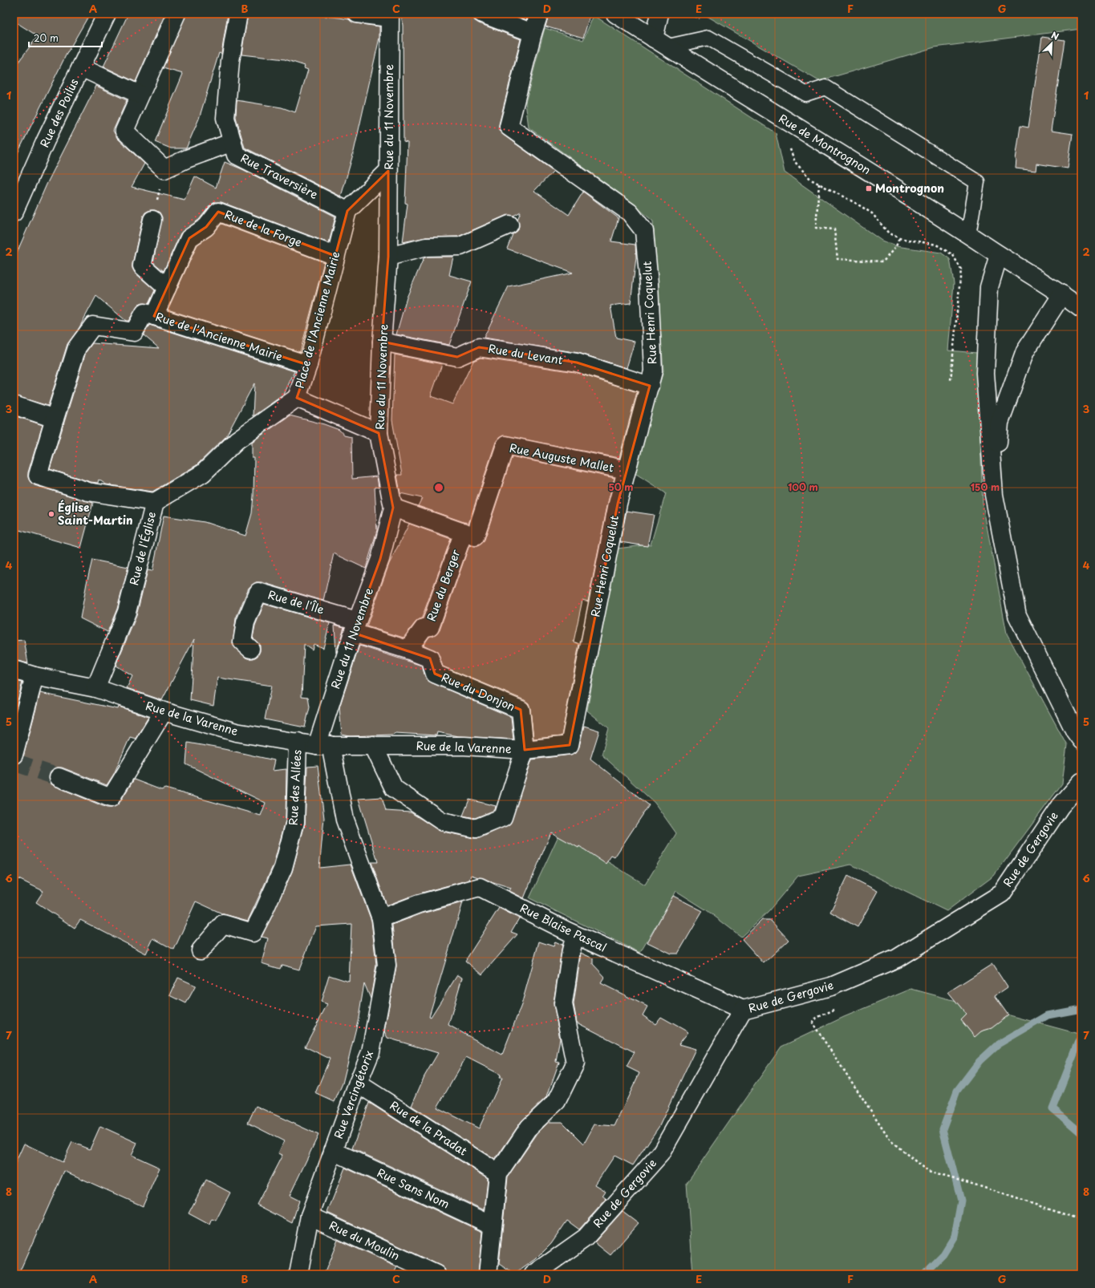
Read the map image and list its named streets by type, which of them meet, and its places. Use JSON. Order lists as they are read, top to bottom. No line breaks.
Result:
{"streets":{"street":["Rue des Poilus","Rue du 11 Novembre","Rue de Montrognon","Rue Traversière","Rue de la Forge","Rue Henri Coquelut","Place de l'Ancienne Mairie","Rue de l'Ancienne Mairie","Rue du Levant","Rue Auguste Mallet","Rue de l'Église","Rue du Berger","Rue de l'Île","Rue du Donjon","Rue de la Varenne","Rue des Allées","Rue de Gergovie","Rue Blaise Pascal","Rue Vercingétorix","Rue de la Pradat","Rue Sans Nom","Rue du Moulin"]},"crossings":[["Rue du 11 Novembre","Place de l'Ancienne Mairie"],["Rue du 11 Novembre","Rue du Levant"],["Rue du 11 Novembre","Rue Auguste Mallet"],["Rue du 11 Novembre","Rue de l'Île"],["Rue du 11 Novembre","Rue du Donjon"],["Rue du 11 Novembre","Rue de la Varenne"],["Rue du 11 Novembre","Rue Vercingétorix"],["Rue Traversière","Place de l'Ancienne Mairie"],["Rue de la Forge","Place de l'Ancienne Mairie"],["Rue de la Forge","Rue de l'Ancienne Mairie"],["Rue Henri Coquelut","Rue du Levant"],["Rue Henri Coquelut","Rue Auguste Mallet"],["Rue Henri Coquelut","Rue du Donjon"],["Rue Henri Coquelut","Rue de la Varenne"],["Place de l'Ancienne Mairie","Rue de l'Ancienne Mairie"],["Place de l'Ancienne Mairie","Rue de l'Église"],["Rue Auguste Mallet","Rue du Berger"],["Rue de l'Église","Rue de la Varenne"],["Rue du Berger","Rue du Donjon"],["Rue de l'Île","Rue du Donjon"],["Rue du Donjon","Rue de la Varenne"],["Rue de la Varenne","Rue des Allées"],["Rue de la Varenne","Rue Vercingétorix"],["Rue de Gergovie","Rue Blaise Pascal"],["Rue Blaise Pascal","Rue Vercingétorix"],["Rue Vercingétorix","Rue de la Pradat"],["Rue Vercingétorix","Rue Sans Nom"],["Rue Vercingétorix","Rue du Moulin"]],"places":{"transit":["Montrognon"],"other":["Église Saint-Martin"]},"scale_bar":"20 m","north":"top right","grid":{"columns":["A","B","C","D","E","F","G"],"rows":["1","2","3","4","5","6","7","8"]},"rings":["50 m","100 m","150 m"]}
